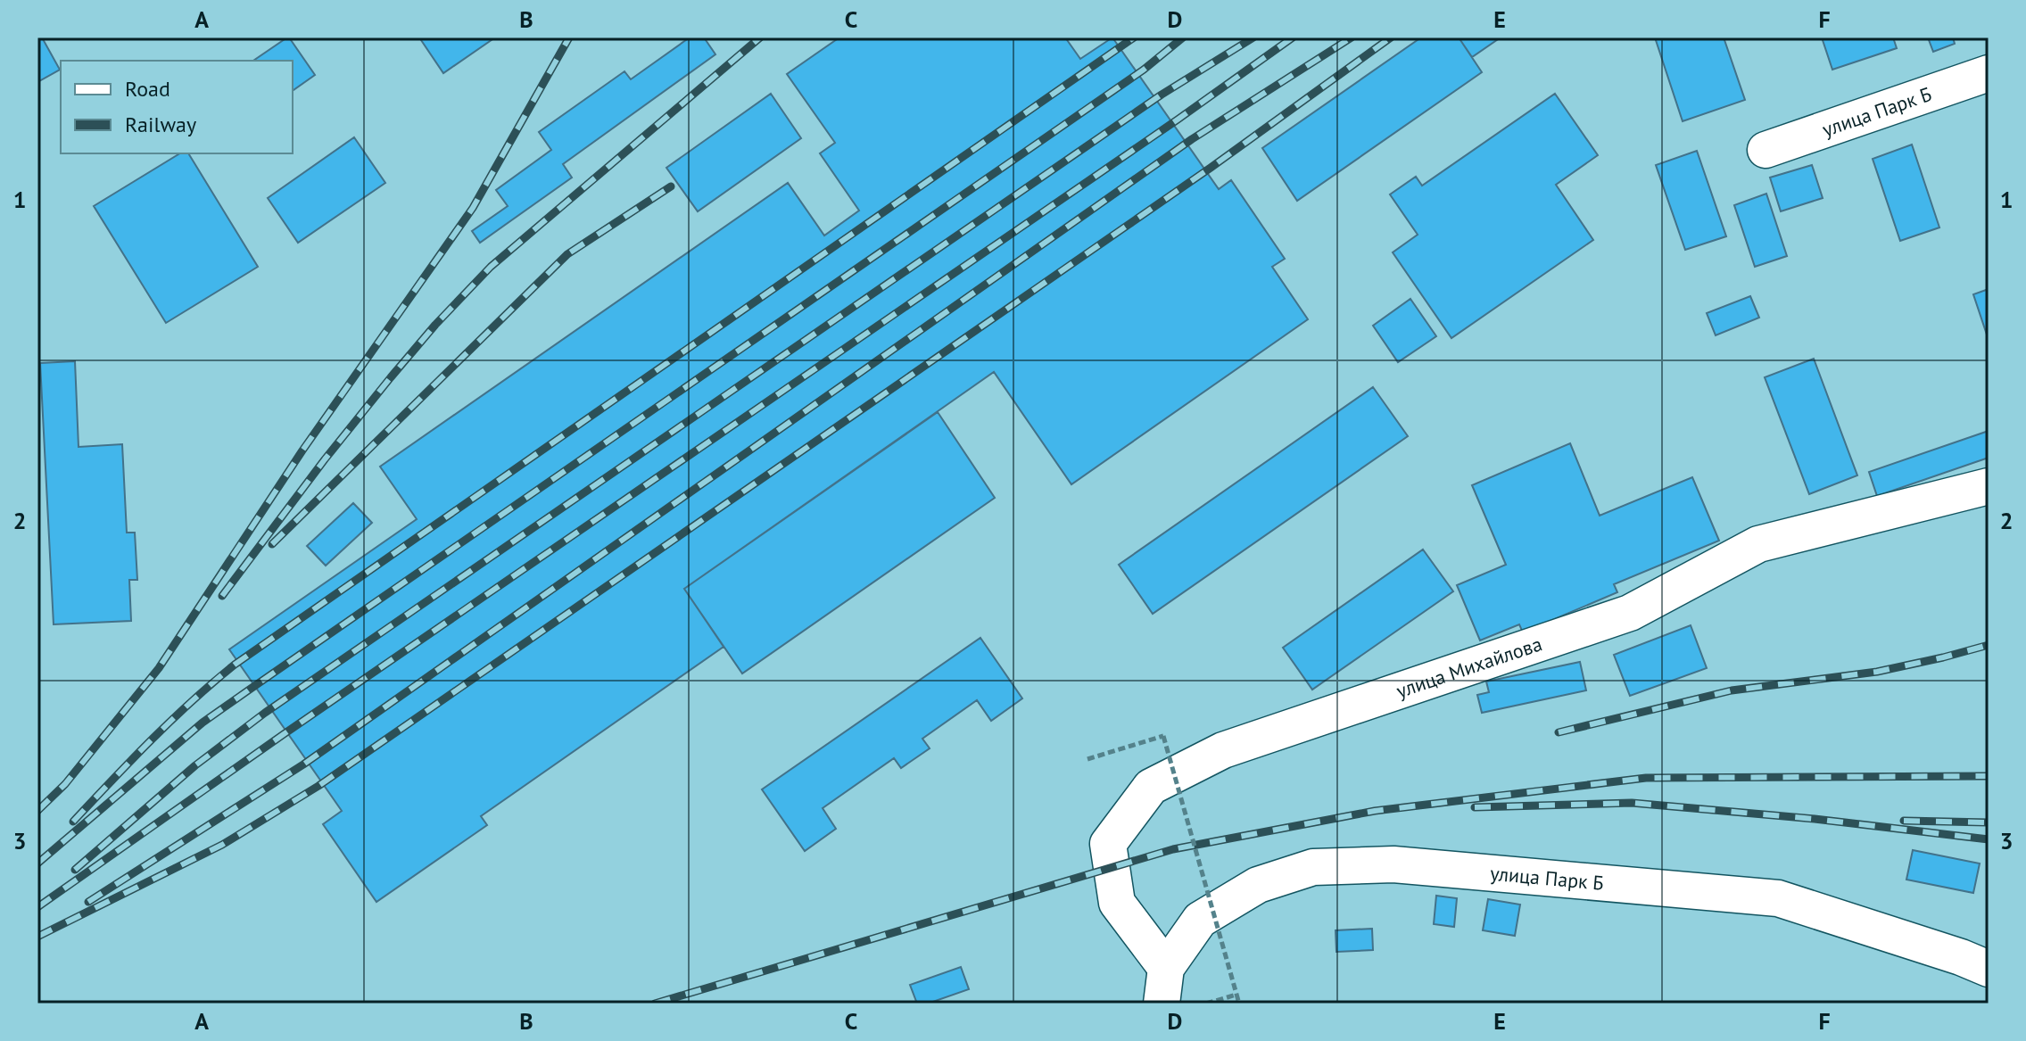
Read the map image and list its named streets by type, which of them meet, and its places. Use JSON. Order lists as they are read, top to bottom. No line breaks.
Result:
{"streets":{"street":["улица Парк Б","улица Михайлова"]},"crossings":[["улица Парк Б","улица Михайлова"]],"legend":["Road","Railway"],"grid":{"columns":["A","B","C","D","E","F"],"rows":["1","2","3"]}}
